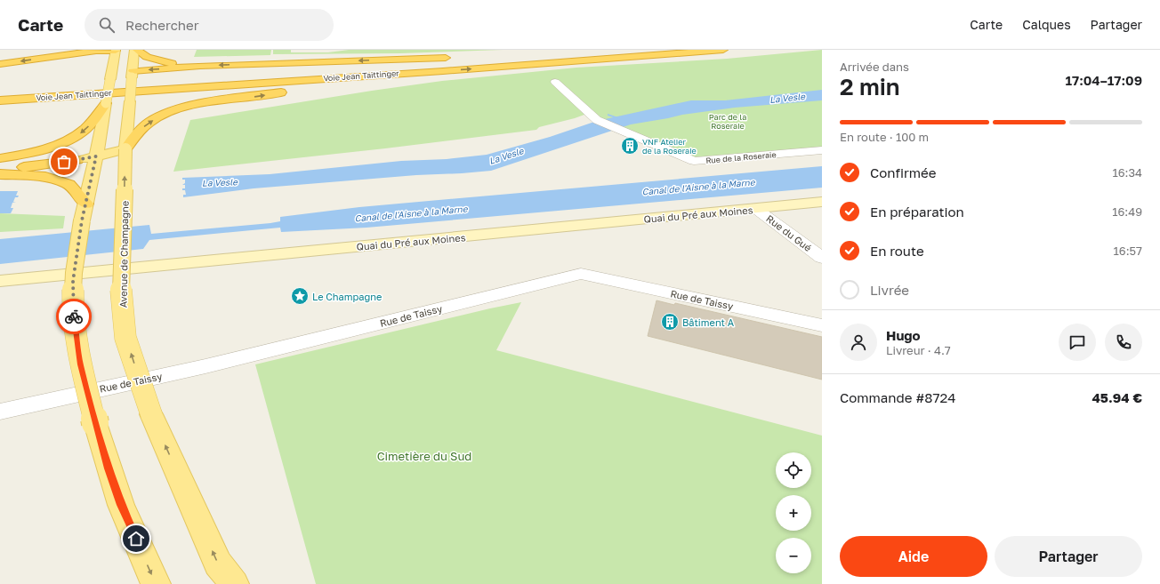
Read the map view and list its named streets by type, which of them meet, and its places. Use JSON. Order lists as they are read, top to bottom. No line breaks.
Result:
{"streets":{"highway":["Voie Jean Taittinger"],"main road":["Avenue de Champagne"],"street":["Rue de la Roseraie","Quai du Pré aux Moines","Rue du Gué","Rue de Taissy"]},"crossings":[["Quai du Pré aux Moines","Rue du Gué"]],"water":["La Vesle","Canal de l'Aisne à la Marne"],"parks":["Parc de la Roseraie","Cimetière du Sud"],"places":{"building":["VNF Atelier de la Roseraie","Bâtiment A"],"place":["Le Champagne"]},"page":{"header":"Carte","search":"Rechercher","nav":["Carte","Calques","Partager"],"heading":["2 min","Arrivée dans","17:04–17:09"],"panel":["Hugo","Livreur · 4.7","Commande #8724","45.94 €"],"bar":"En route · 100 m","list":[["Confirmée","16:34"],["En préparation","16:49"],["En route","16:57"],"Livrée"],"map_buttons":["+","−"],"buttons":["Aide","Partager"]}}
